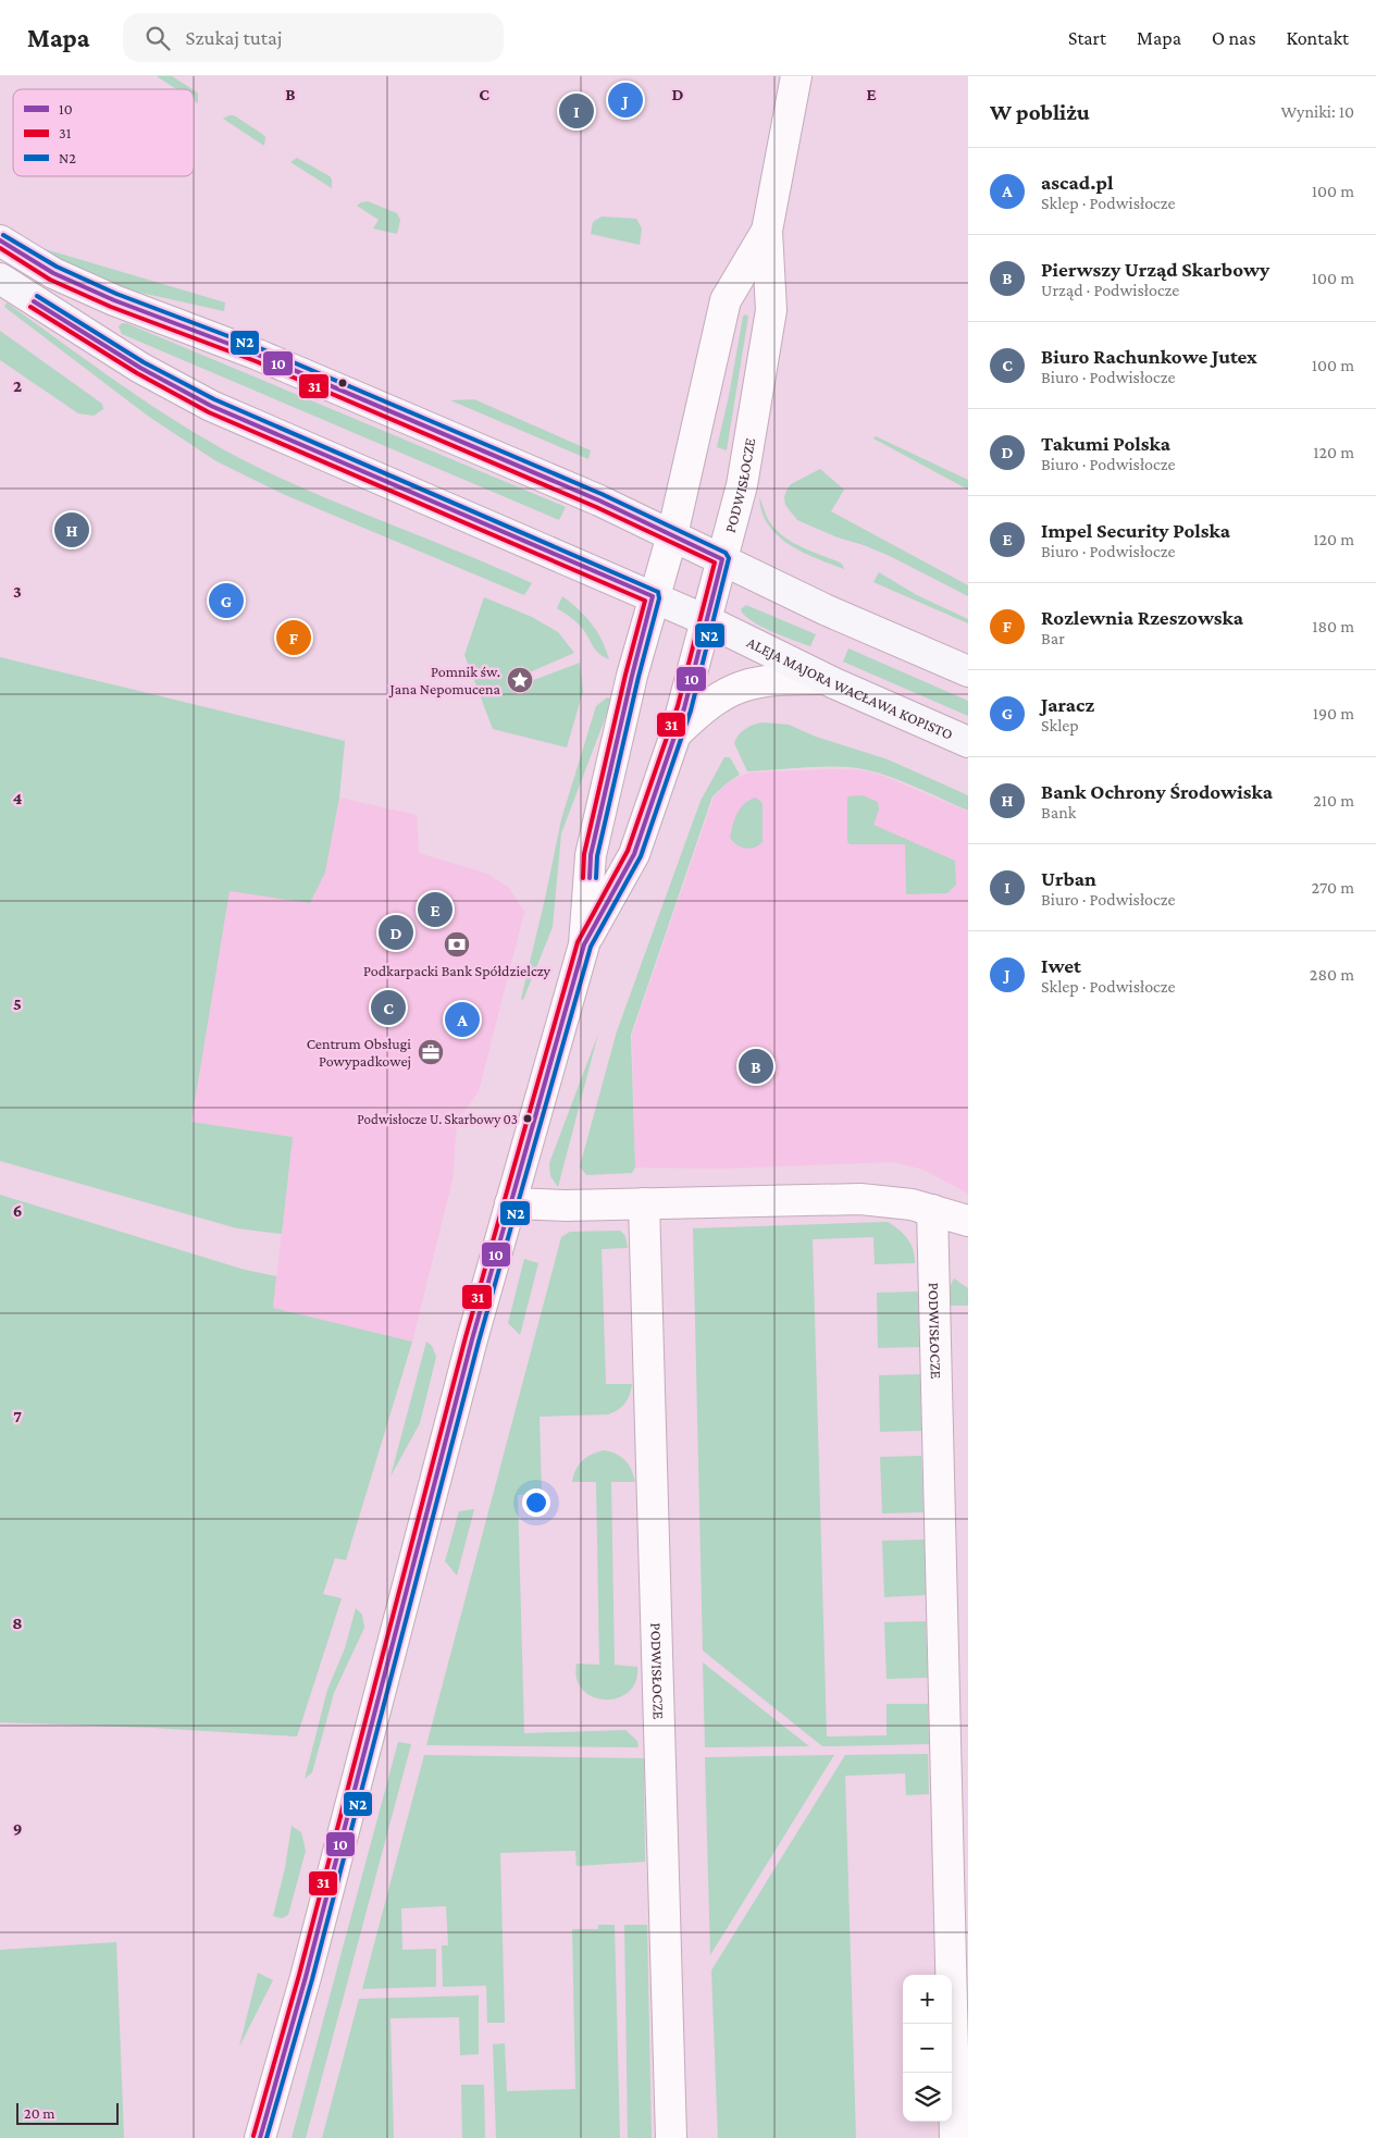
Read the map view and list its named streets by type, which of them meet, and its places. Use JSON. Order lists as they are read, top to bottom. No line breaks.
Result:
{"streets":{"main road":["ALEJA MAJORA WACŁAWA KOPISTO"],"street":["PODWISŁOCZE"]},"crossings":[["PODWISŁOCZE","ALEJA MAJORA WACŁAWA KOPISTO"]],"places":{"place":["Pomnik św. Jana Nepomucena"],"bank":["Podkarpacki Bank Spółdzielczy"],"office":["Centrum Obsługi Powypadkowej"],"other":["Podwisłocze U. Skarbowy 03"]},"lines":["transit line N2","transit line 10","transit line 31"],"legend":["10","31","N2"],"scale_bar":"20 m","page":{"header":"Mapa","search":"Szukaj tutaj","nav":["Start","Mapa","O nas","Kontakt"],"heading":["W pobliżu","Wyniki: 10"],"pins":["J","I","H","G","F","E","D","C","A","B"],"list":[{"mark":"A","name":"ascad.pl","note":"Sklep · Podwisłocze","value":"100 m"},{"mark":"B","name":"Pierwszy Urząd Skarbowy","note":"Urząd · Podwisłocze","value":"100 m"},{"mark":"C","name":"Biuro Rachunkowe Jutex","note":"Biuro · Podwisłocze","value":"100 m"},{"mark":"D","name":"Takumi Polska","note":"Biuro · Podwisłocze","value":"120 m"},{"mark":"E","name":"Impel Security Polska","note":"Biuro · Podwisłocze","value":"120 m"},{"mark":"F","name":"Rozlewnia Rzeszowska","note":"Bar","value":"180 m"},{"mark":"G","name":"Jaracz","note":"Sklep","value":"190 m"},{"mark":"H","name":"Bank Ochrony Środowiska","note":"Bank","value":"210 m"},{"mark":"I","name":"Urban","note":"Biuro · Podwisłocze","value":"270 m"},{"mark":"J","name":"Iwet","note":"Sklep · Podwisłocze","value":"280 m"}],"map_buttons":["+","−"],"scale":"20 m"},"grid":{"columns":["B","C","D","E"],"rows":["2","3","4","5","6","7","8","9"]}}
